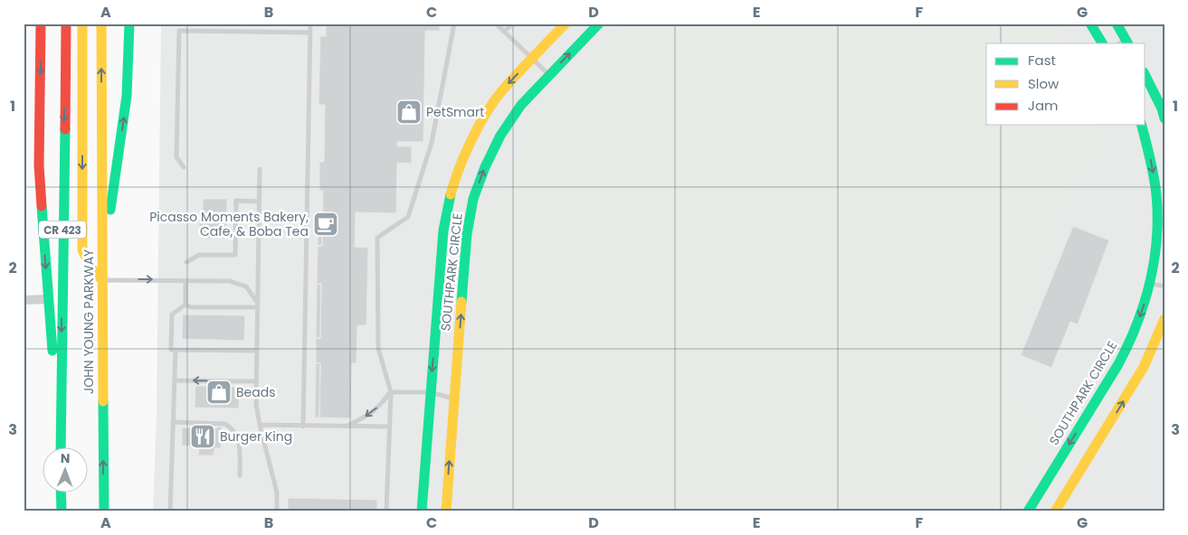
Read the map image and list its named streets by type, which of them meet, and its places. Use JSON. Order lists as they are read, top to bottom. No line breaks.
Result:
{"streets":{"main road":["CR 423","SOUTHPARK CIRCLE","JOHN YOUNG PARKWAY"]},"places":{"shop":["PetSmart","Beads"],"cafe":["Picasso Moments Bakery, Cafe, & Boba Tea"],"restaurant":["Burger King"]},"legend":["Fast","Slow","Jam"],"north":"top","grid":{"columns":["A","B","C","D","E","F","G"],"rows":["1","2","3"]}}
